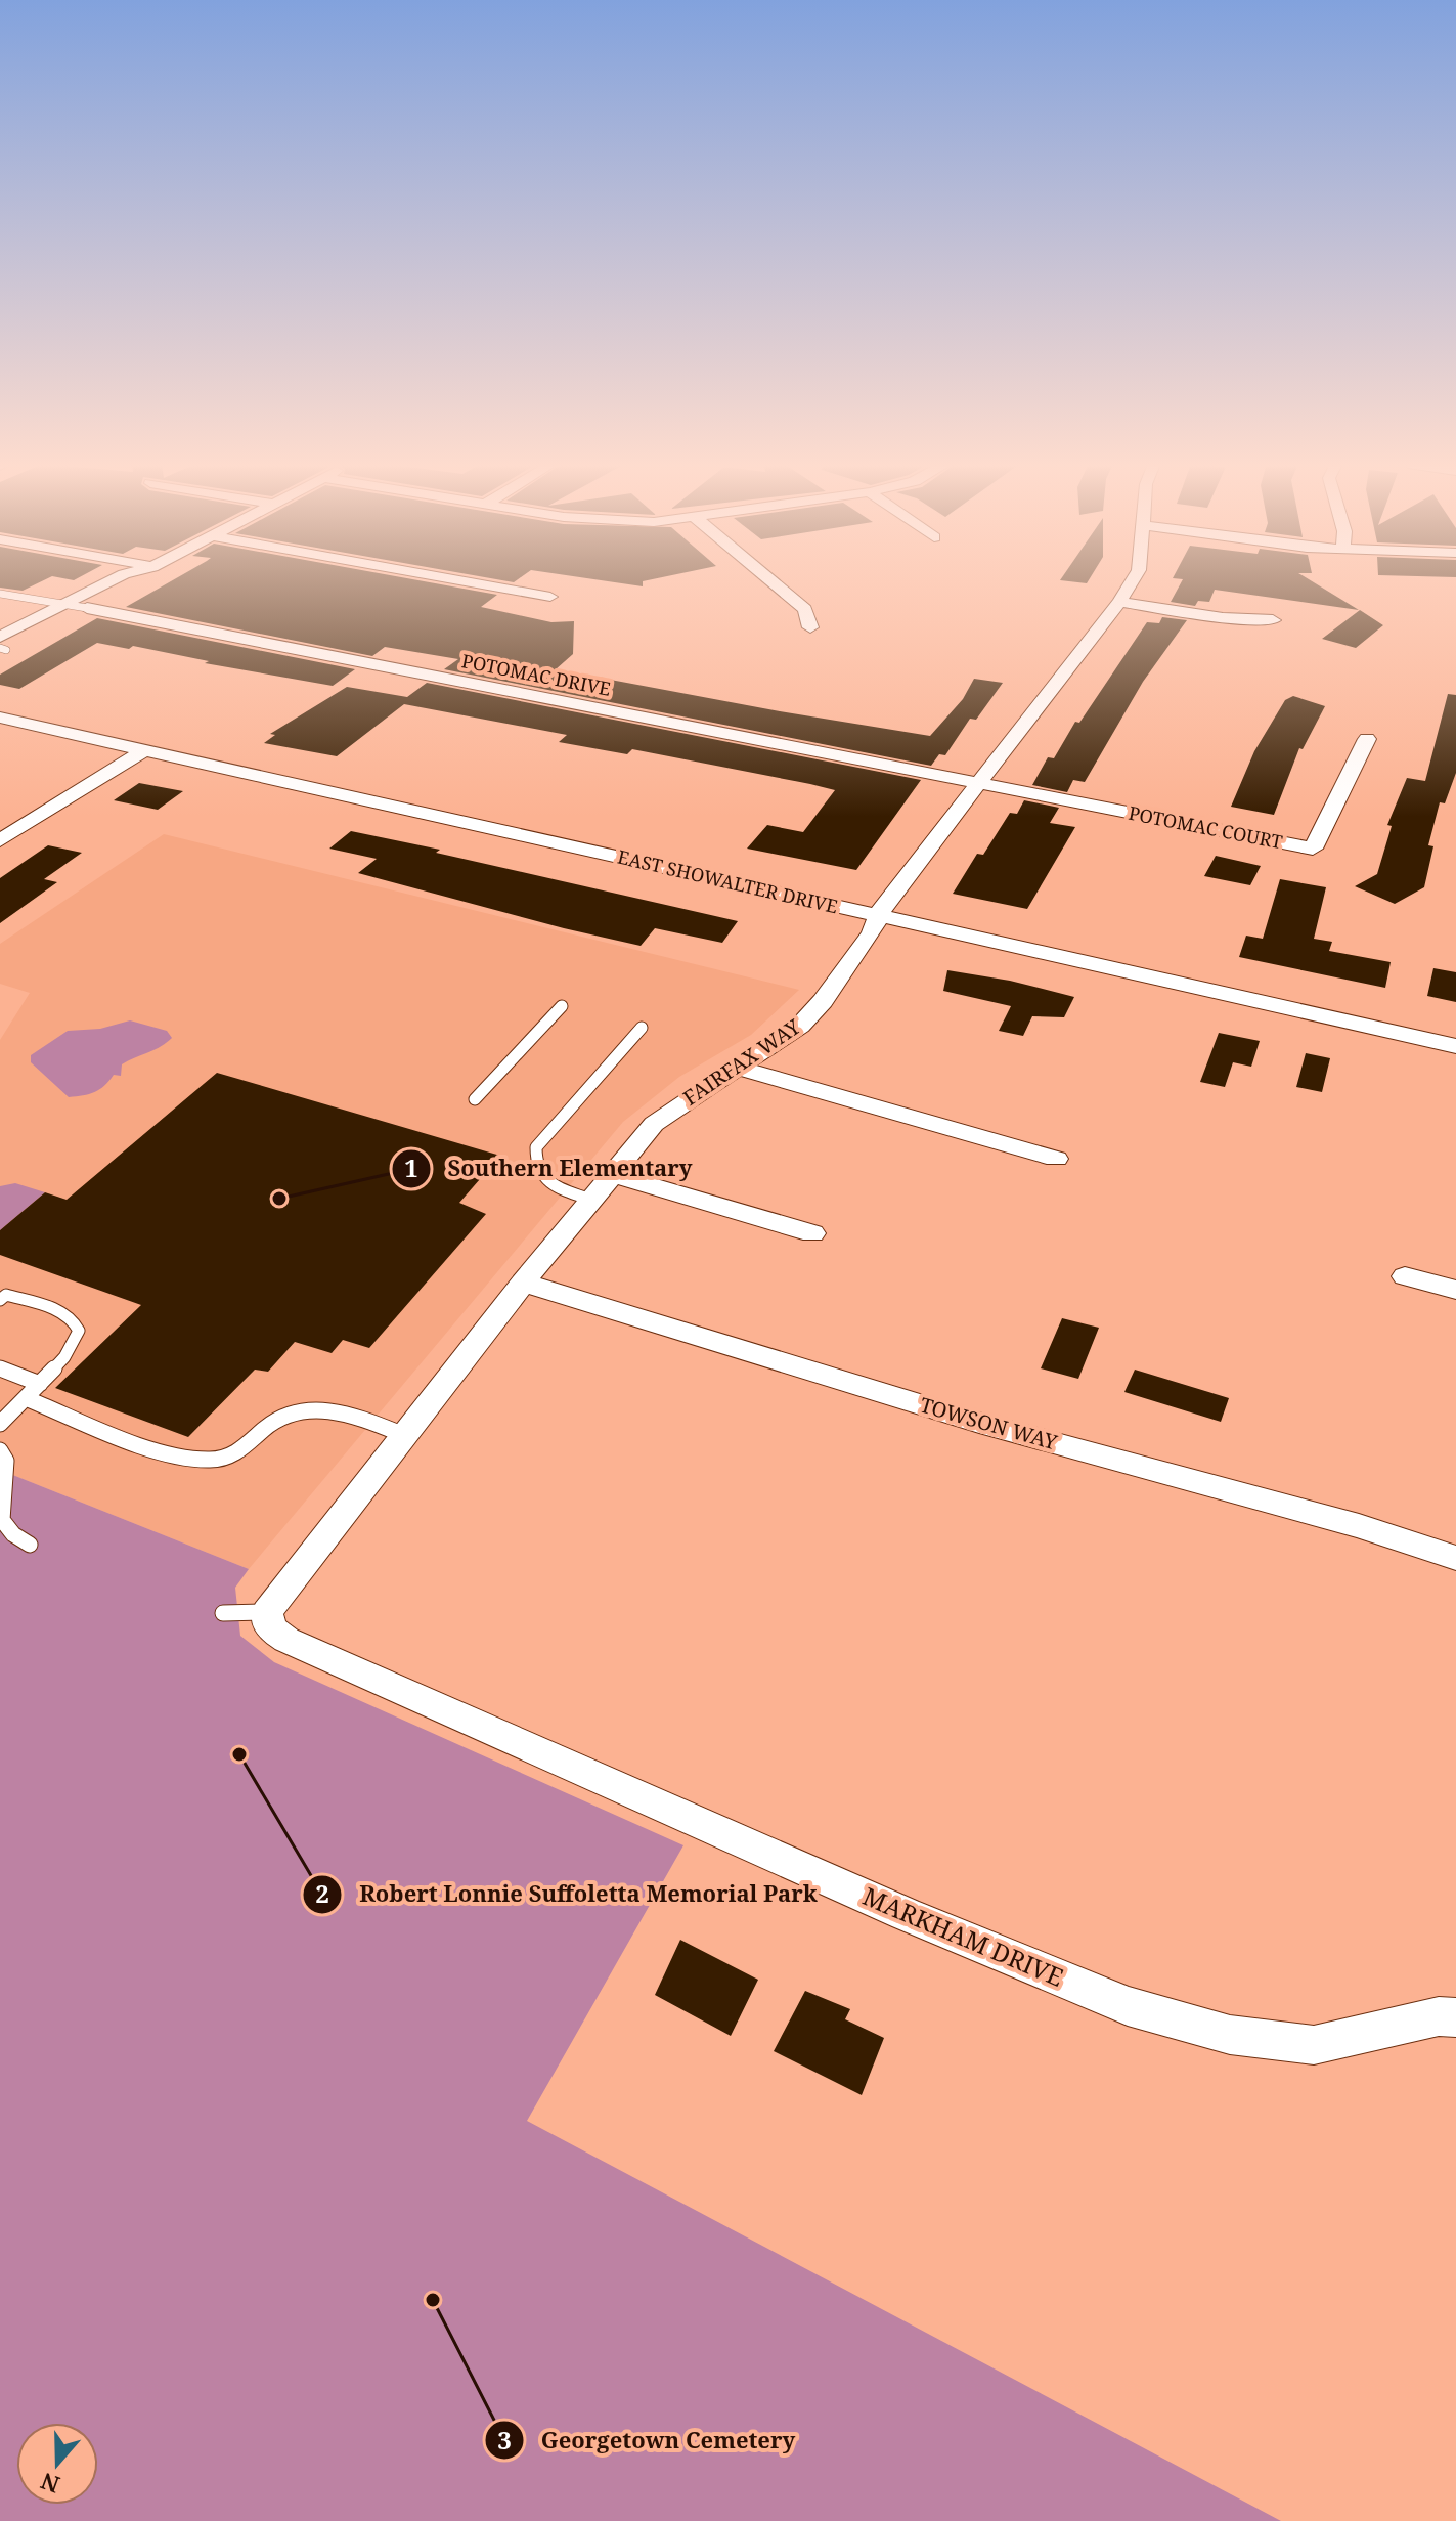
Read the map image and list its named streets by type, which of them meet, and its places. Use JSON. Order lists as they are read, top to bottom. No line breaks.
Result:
{"streets":{"street":["POTOMAC DRIVE","POTOMAC COURT","EAST SHOWALTER DRIVE","FAIRFAX WAY","TOWSON WAY","MARKHAM DRIVE"]},"crossings":[["POTOMAC DRIVE","POTOMAC COURT"],["POTOMAC DRIVE","FAIRFAX WAY"],["POTOMAC COURT","FAIRFAX WAY"],["EAST SHOWALTER DRIVE","FAIRFAX WAY"],["FAIRFAX WAY","TOWSON WAY"],["FAIRFAX WAY","MARKHAM DRIVE"]],"places":["Southern Elementary","Robert Lonnie Suffoletta Memorial Park","Georgetown Cemetery"],"north":"bottom"}
